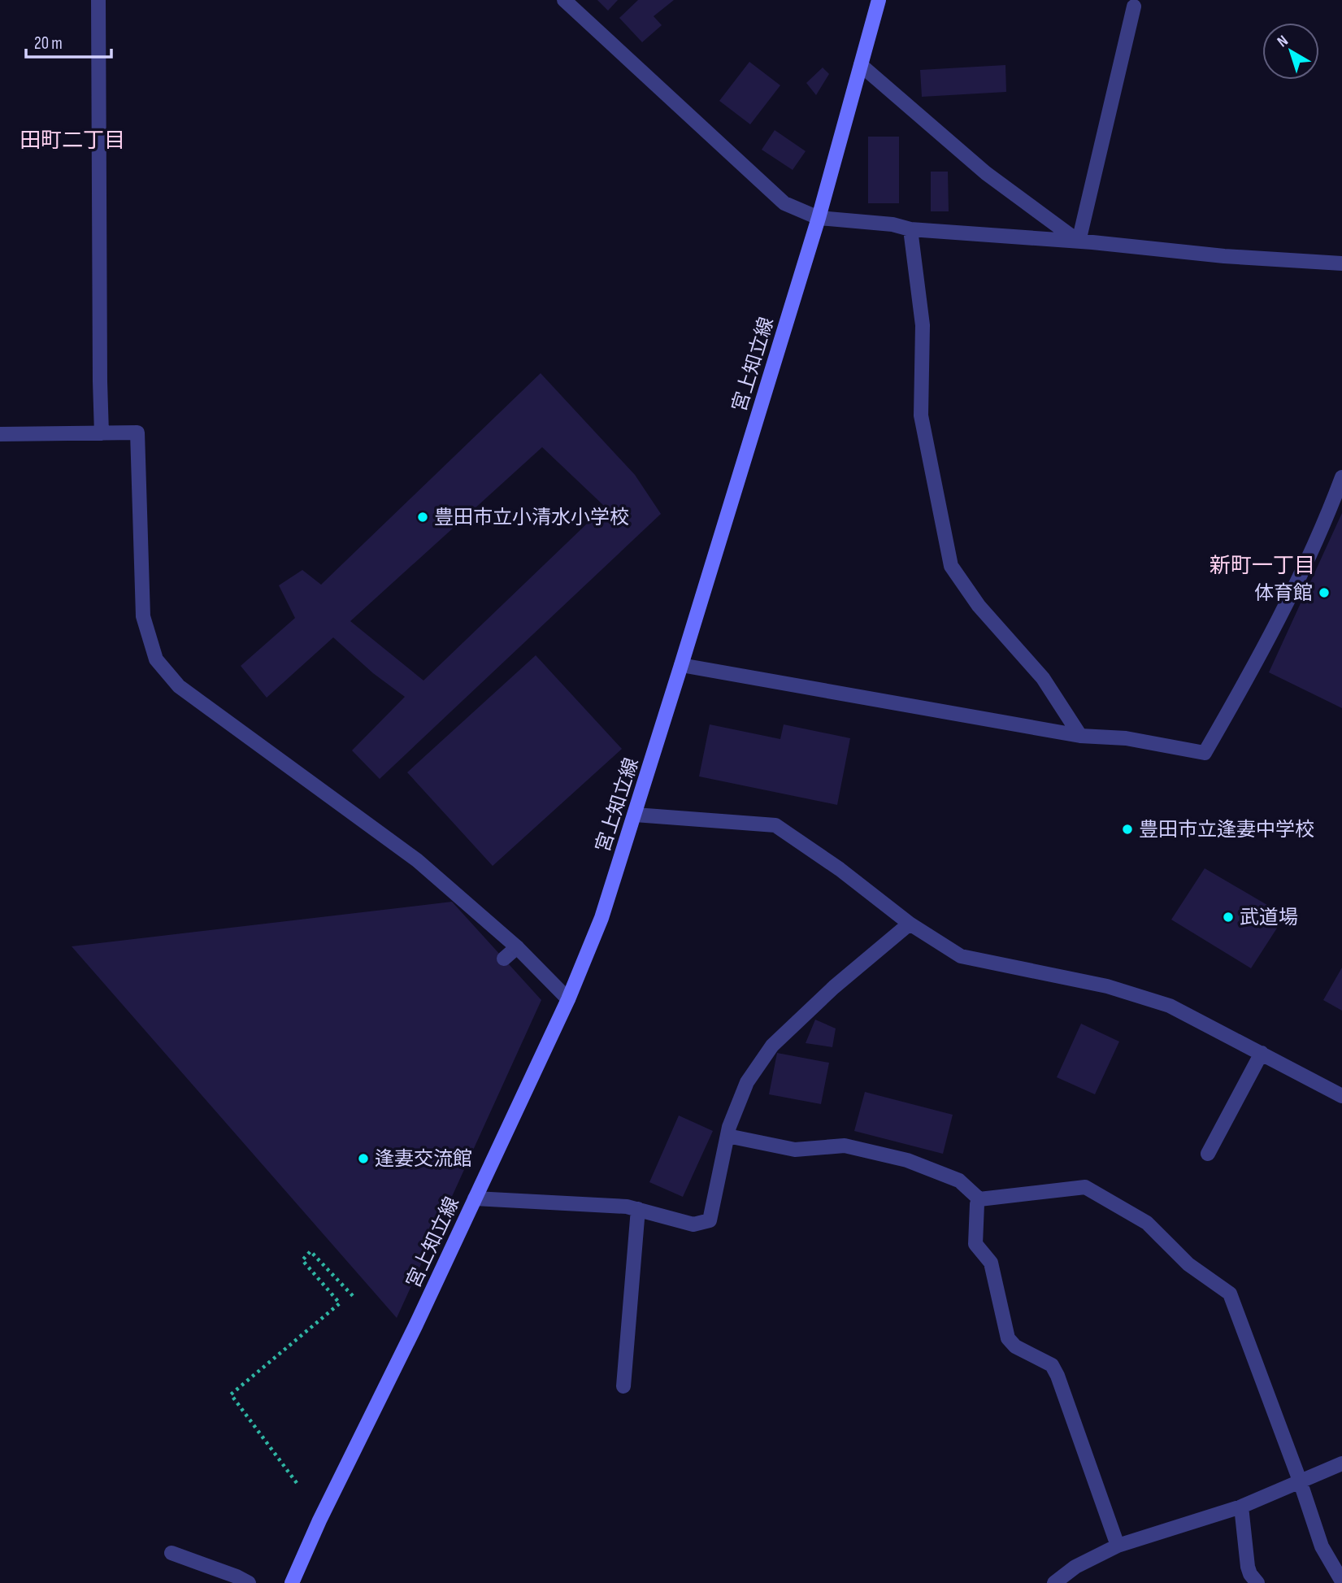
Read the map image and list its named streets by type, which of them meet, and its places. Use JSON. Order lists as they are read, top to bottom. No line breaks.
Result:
{"streets":{"main road":["宮上知立線"]},"districts":["田町二丁目","新町一丁目"],"places":["豊田市立小清水小学校","体育館","豊田市立逢妻中学校","武道場","逢妻交流館"],"scale_bar":"20 m","north":"top left"}
